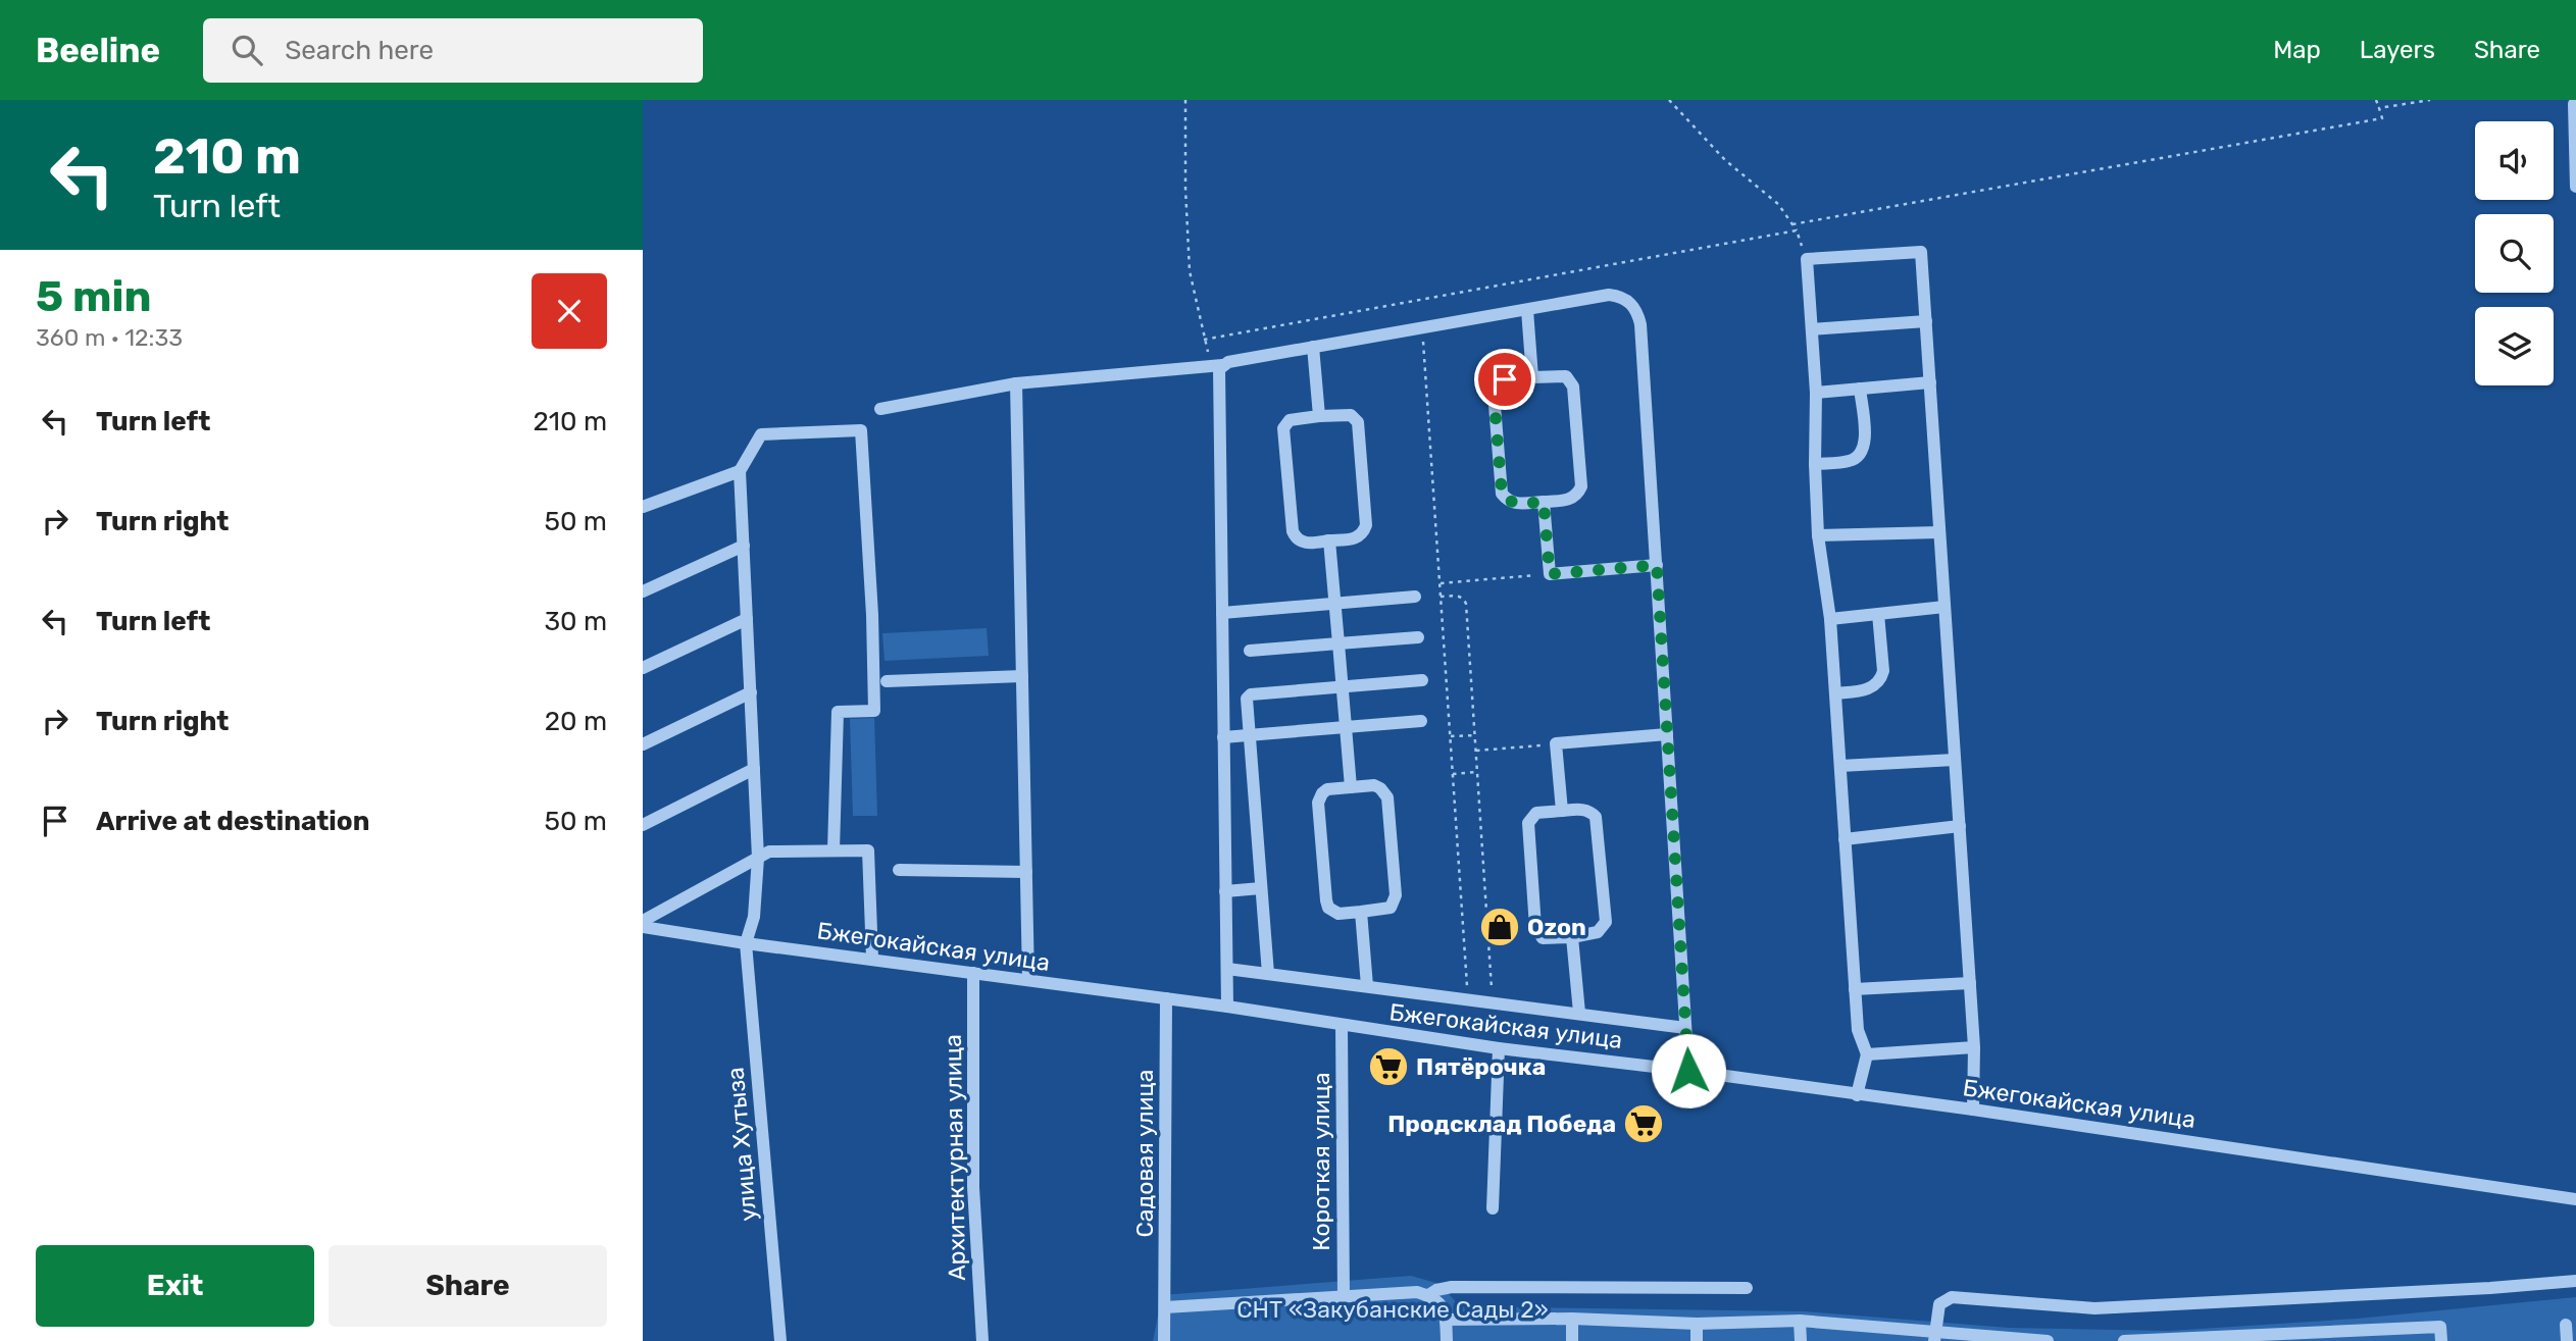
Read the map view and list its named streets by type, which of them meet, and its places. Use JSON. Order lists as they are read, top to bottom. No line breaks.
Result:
{"streets":{"street":["Бжегокайская улица","улица Хутыза","Садовая улица","Архитектурная улица","Короткая улица"]},"crossings":[["Бжегокайская улица","улица Хутыза"],["Бжегокайская улица","Садовая улица"],["Бжегокайская улица","Архитектурная улица"],["Бжегокайская улица","Короткая улица"]],"parks":["СНТ «Закубанские Сады 2»"],"places":{"shop":["Ozon"],"supermarket":["Пятёрочка","Продсклад Победа"]},"page":{"header":"Beeline","search":"Search here","nav":["Map","Layers","Share"],"turn":["210 m","Turn left"],"heading":["5 min","360 m · 12:33"],"list":[{"name":"Turn left","value":"210 m"},{"name":"Turn right","value":"50 m"},{"name":"Turn left","value":"30 m"},{"name":"Turn right","value":"20 m"},{"name":"Arrive at destination","value":"50 m"}],"buttons":["Exit","Share"]}}
